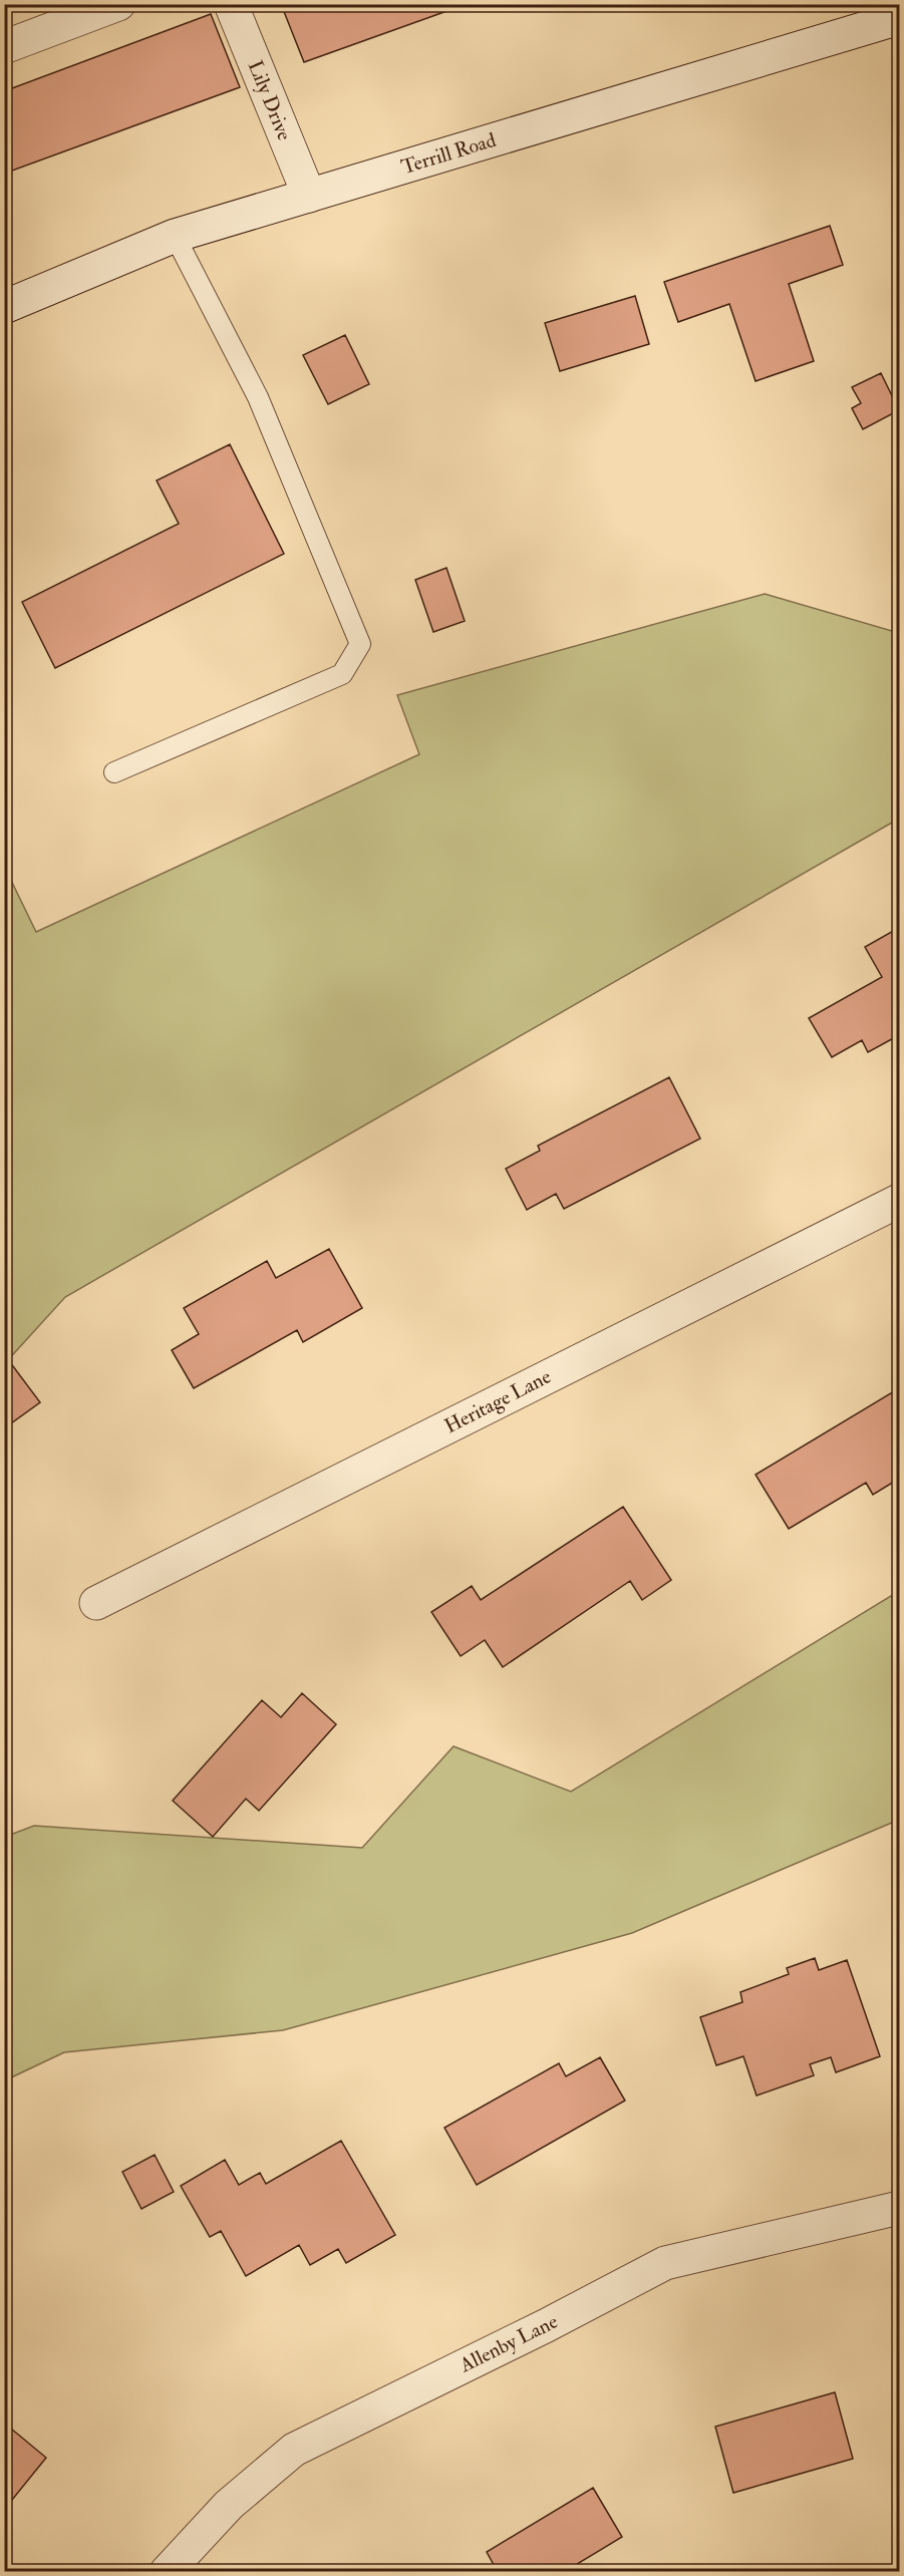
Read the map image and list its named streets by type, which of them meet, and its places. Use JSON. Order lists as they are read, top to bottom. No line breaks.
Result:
{"streets":{"street":["Lily Drive","Terrill Road","Heritage Lane","Allenby Lane"]},"crossings":[["Lily Drive","Terrill Road"]]}
